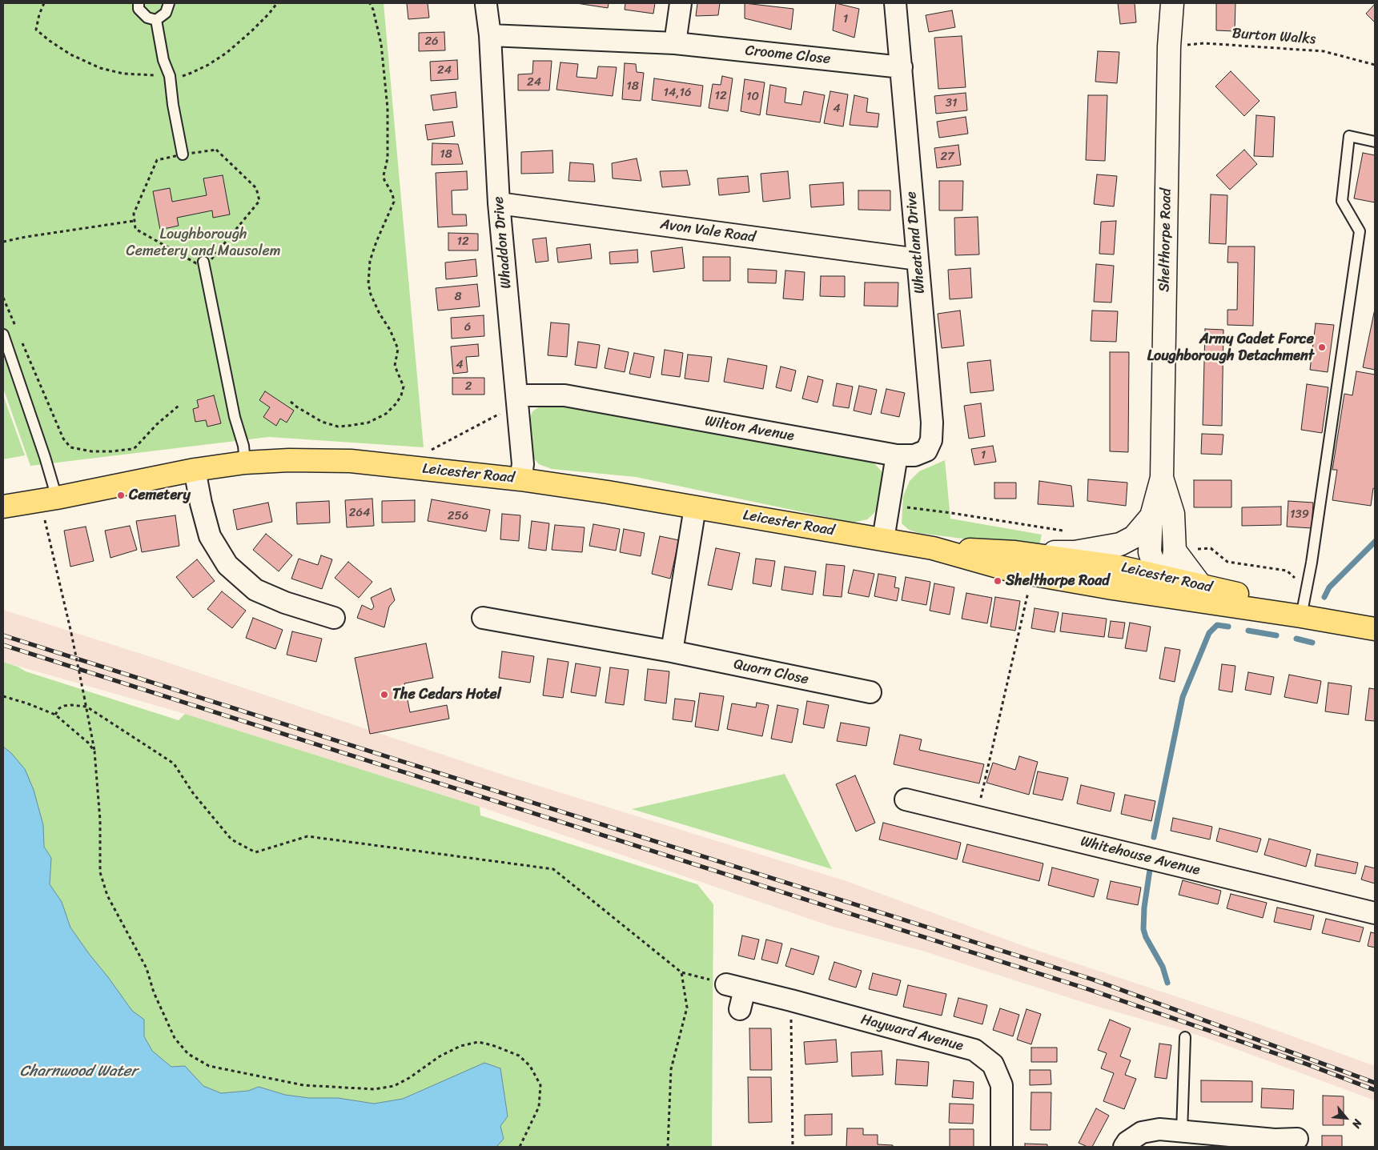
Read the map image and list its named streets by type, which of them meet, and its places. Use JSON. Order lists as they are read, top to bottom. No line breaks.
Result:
{"streets":{"highway":["Leicester Road"],"street":["Croome Close","Avon Vale Road","Shelthorpe Road","Whaddon Drive","Wheatland Drive","Wilton Avenue","Quorn Close","Whitehouse Avenue","Hayward Avenue"],"path":["Burton Walks"]},"crossings":[["Burton Walks","Shelthorpe Road"],["Croome Close","Whaddon Drive"],["Croome Close","Wheatland Drive"],["Avon Vale Road","Whaddon Drive"],["Avon Vale Road","Wheatland Drive"],["Shelthorpe Road","Leicester Road"],["Whaddon Drive","Wilton Avenue"],["Whaddon Drive","Leicester Road"],["Wheatland Drive","Wilton Avenue"]],"water":["Charnwood Water"],"parks":["Loughborough Cemetery and Mausolem"],"places":["Army Cadet Force Loughborough Detachment","Cemetery","Shelthorpe Road","The Cedars Hotel"],"house_numbers":["1","26","24","24","18","14,16","12","10","31","4","18","27","12","8","6","4","2","1","264","139","256"],"north":"bottom right"}
